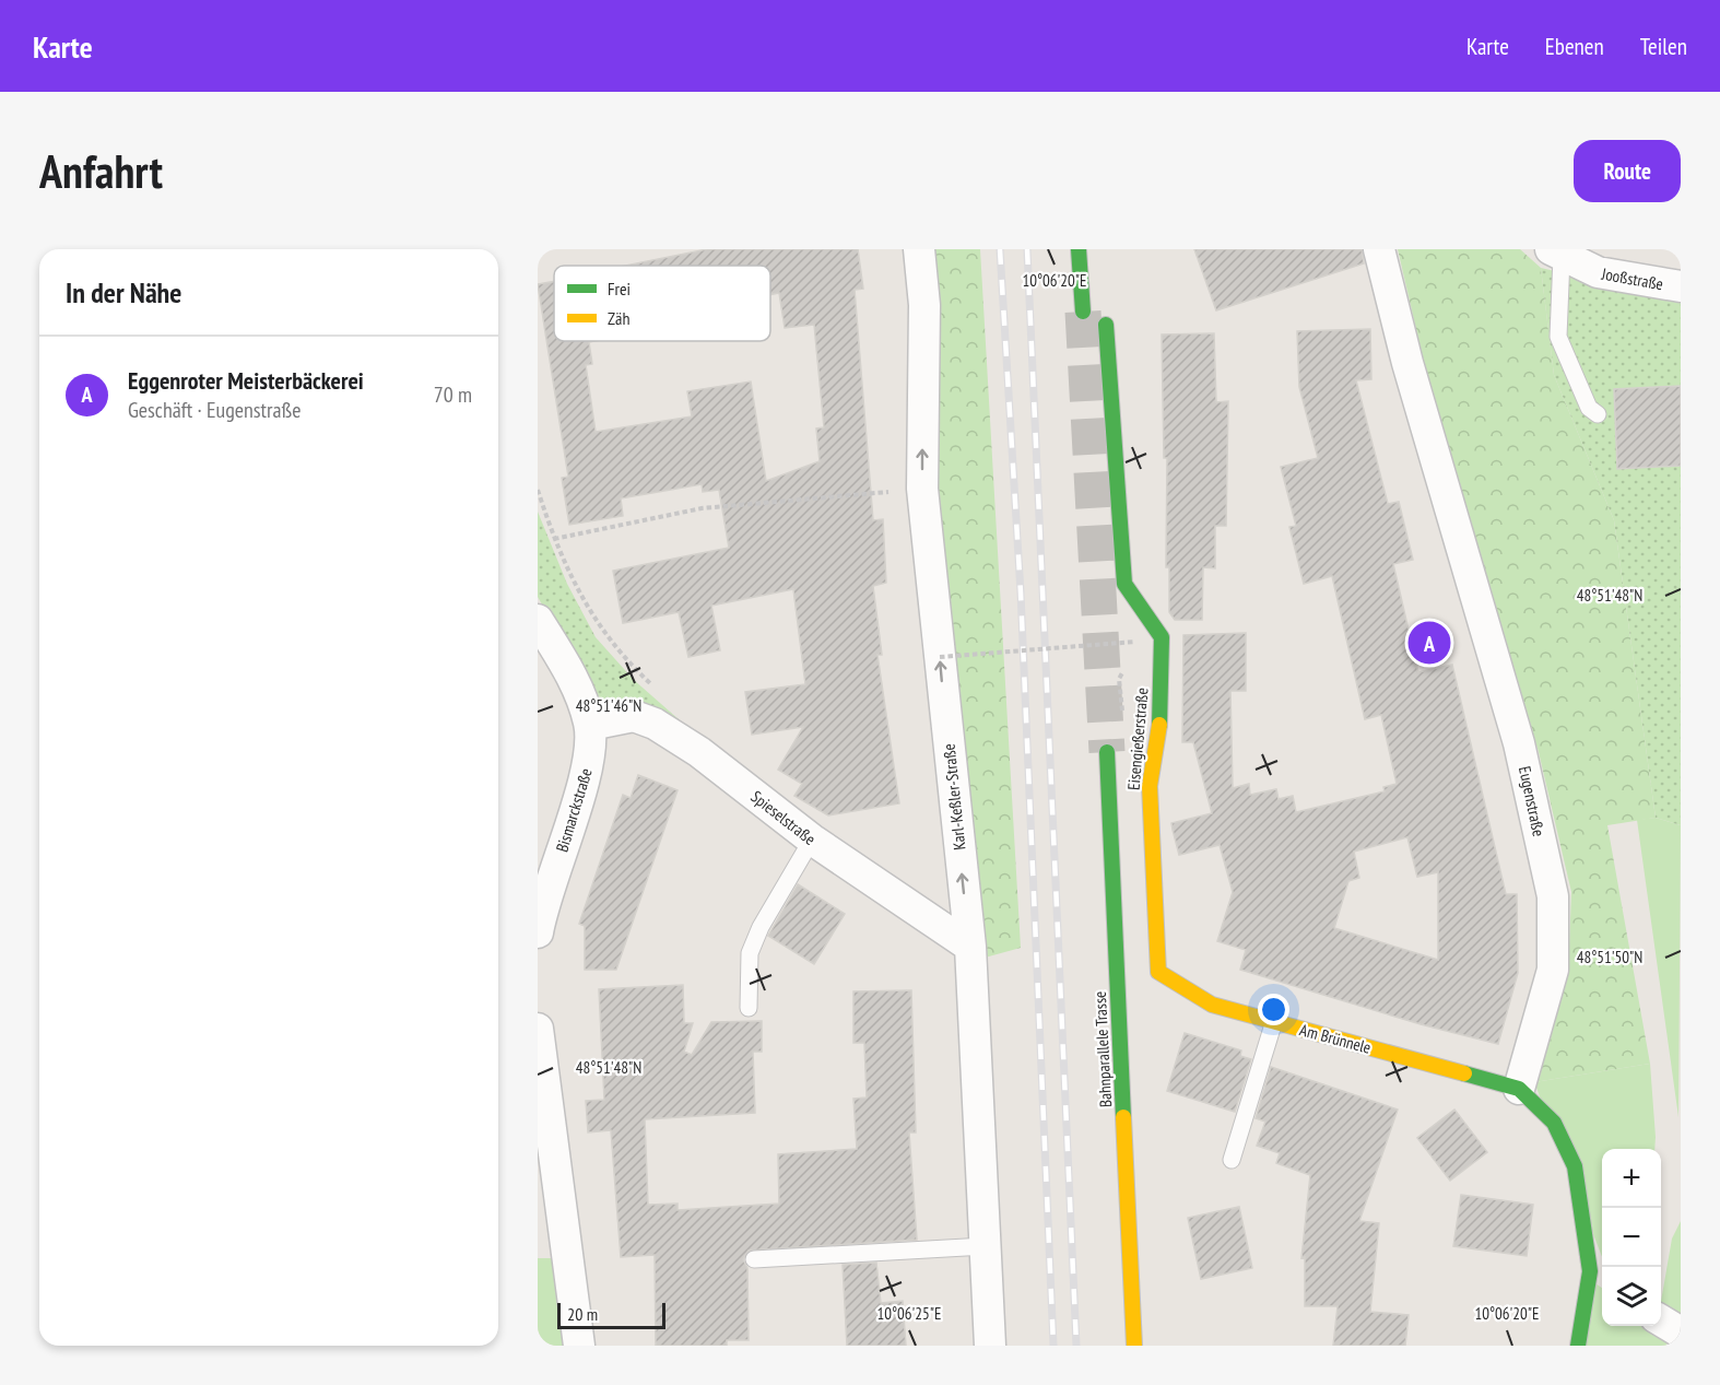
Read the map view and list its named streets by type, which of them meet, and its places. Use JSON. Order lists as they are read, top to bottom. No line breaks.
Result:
{"streets":{"street":["Jooßstraße","Eisengießerstraße","Karl-Keßler-Straße","Eugenstraße","Bismarckstraße","Spieselstraße","Am Brünnele","Bahnparallele Trasse"]},"crossings":[["Eisengießerstraße","Am Brünnele"],["Karl-Keßler-Straße","Spieselstraße"],["Eugenstraße","Am Brünnele"],["Bismarckstraße","Spieselstraße"]],"one_way":["Karl-Keßler-Straße"],"legend":["Frei","Zäh"],"scale_bar":"20 m","page":{"header":"Karte","nav":["Karte","Ebenen","Teilen"],"buttons":"Route","title":"Anfahrt","heading":"In der Nähe","list":[{"mark":"A","name":"Eggenroter Meisterbäckerei","note":"Geschäft · Eugenstraße","value":"70 m"}],"pins":"A","map_buttons":["+","−"],"scale":"20 m"},"coordinates":["10°06'20\"E","48°51'48\"N","48°51'46\"N","48°51'50\"N","10°06'25\"E"]}
